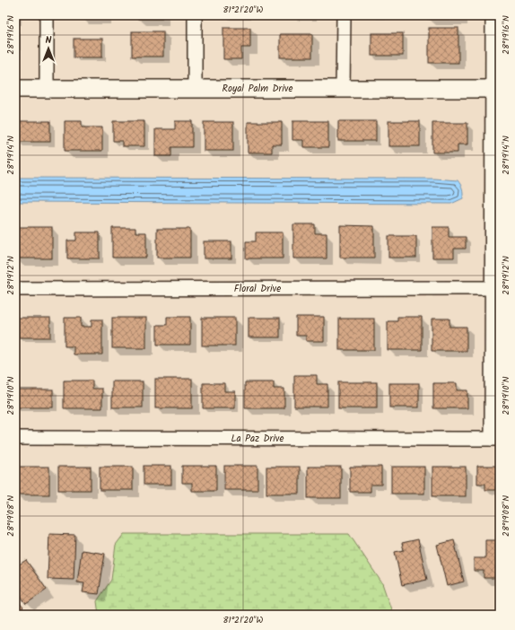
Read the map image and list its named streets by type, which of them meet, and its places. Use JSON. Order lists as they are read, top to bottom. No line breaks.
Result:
{"streets":{"street":["Royal Palm Drive","Floral Drive","La Paz Drive"]},"north":"top","coordinates":["81°21'20\"W","28°19'16\"N","28°19'14\"N","28°19'12\"N","28°19'10\"N","28°19'08\"N"]}
